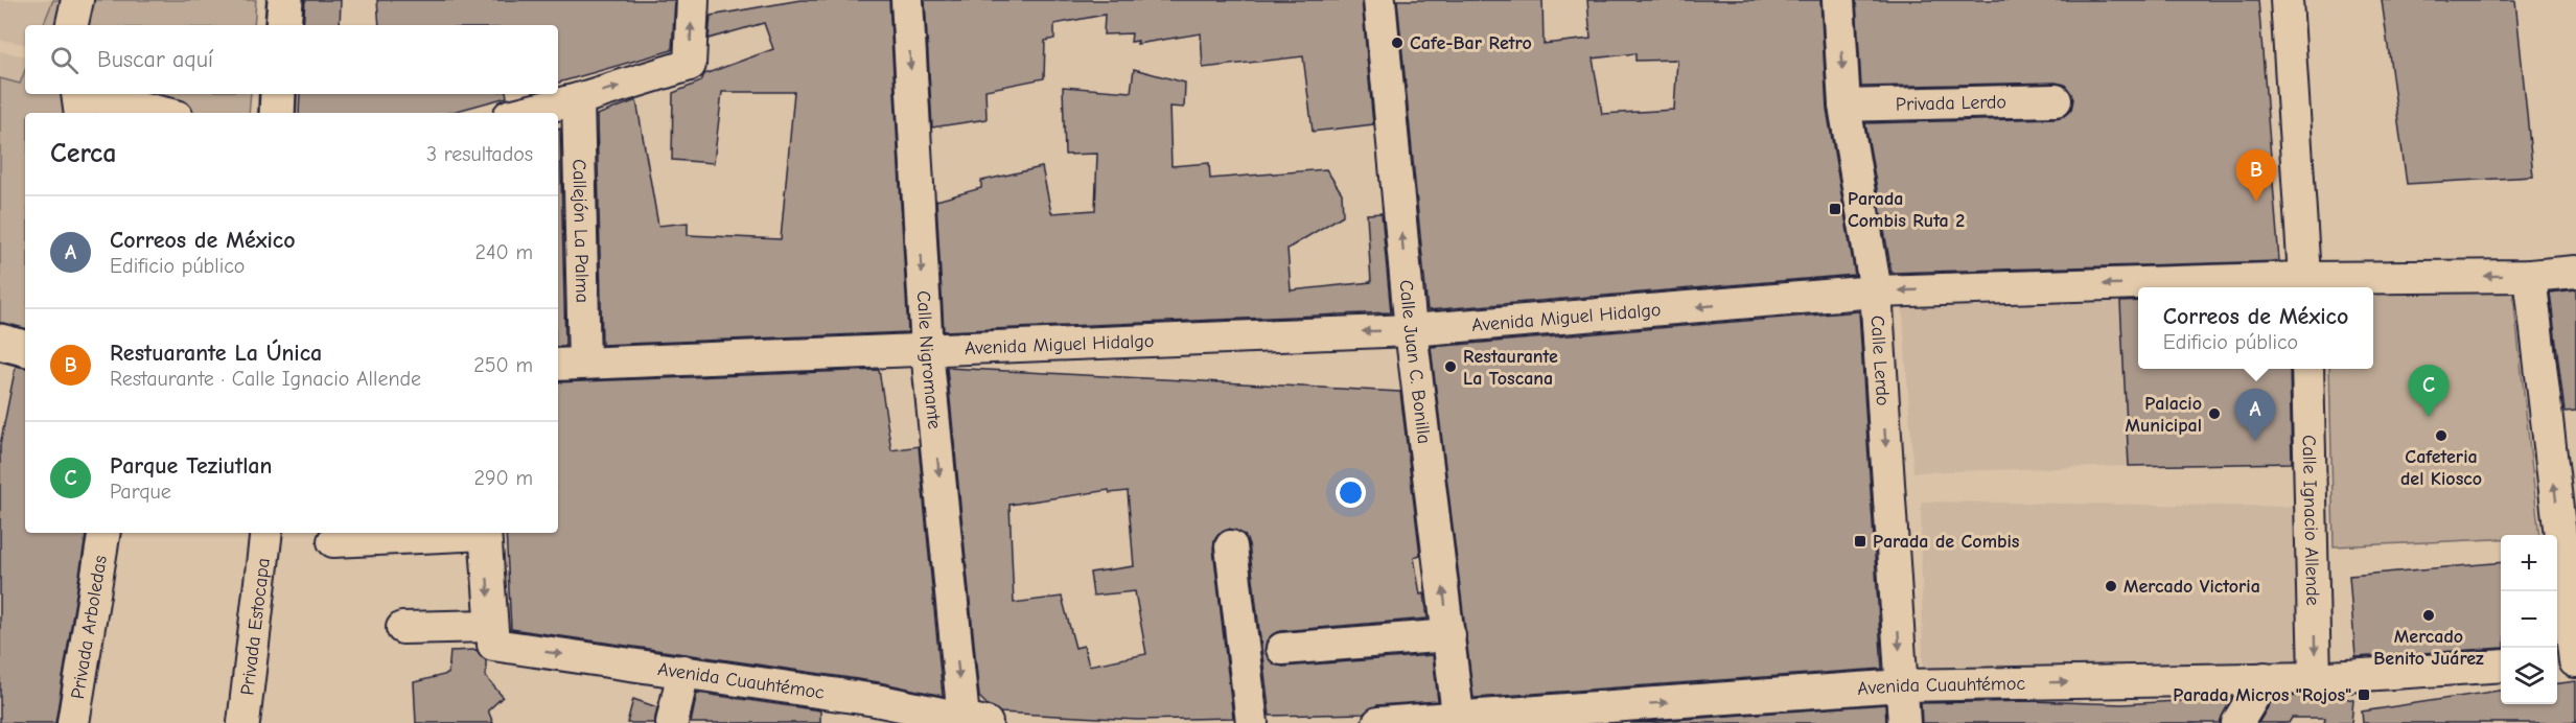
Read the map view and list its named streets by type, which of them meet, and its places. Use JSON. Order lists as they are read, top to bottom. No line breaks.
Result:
{"streets":{"street":["Privada Lerdo","Callejón La Palma","Avenida Miguel Hidalgo","Calle Nigromante","Calle Lerdo","Calle Juan C. Bonilla","Calle Ignacio Allende","Privada Arboledas","Privada Estocapa","Avenida Cuauhtémoc"]},"crossings":[["Privada Lerdo","Calle Lerdo"],["Callejón La Palma","Avenida Miguel Hidalgo"],["Avenida Miguel Hidalgo","Calle Nigromante"],["Avenida Miguel Hidalgo","Calle Lerdo"],["Avenida Miguel Hidalgo","Calle Juan C. Bonilla"],["Calle Nigromante","Avenida Cuauhtémoc"],["Calle Lerdo","Avenida Cuauhtémoc"],["Calle Juan C. Bonilla","Avenida Cuauhtémoc"],["Calle Ignacio Allende","Avenida Cuauhtémoc"]],"one_way":["Avenida Miguel Hidalgo","Calle Nigromante","Calle Lerdo","Calle Juan C. Bonilla","Avenida Cuauhtémoc"],"places":{"other":["Cafe-Bar Retro","Restaurante La Toscana","Palacio Municipal","Cafeteria del Kiosco","Mercado Victoria","Mercado Benito Juárez"],"transit":["Parada Combis Ruta 2","Parada de Combis","Parada Micros \"Rojos\""]},"page":{"search":"Buscar aquí","heading":["Cerca","3 resultados"],"pins":["B","C","A"],"list":[{"mark":"A","name":"Correos de México","note":"Edificio público","value":"240 m"},{"mark":"B","name":"Restuarante La Única","note":"Restaurante · Calle Ignacio Allende","value":"250 m"},{"mark":"C","name":"Parque Teziutlan","note":"Parque","value":"290 m"}],"popup":["Correos de México","Edificio público"],"map_buttons":["+","−"]}}
